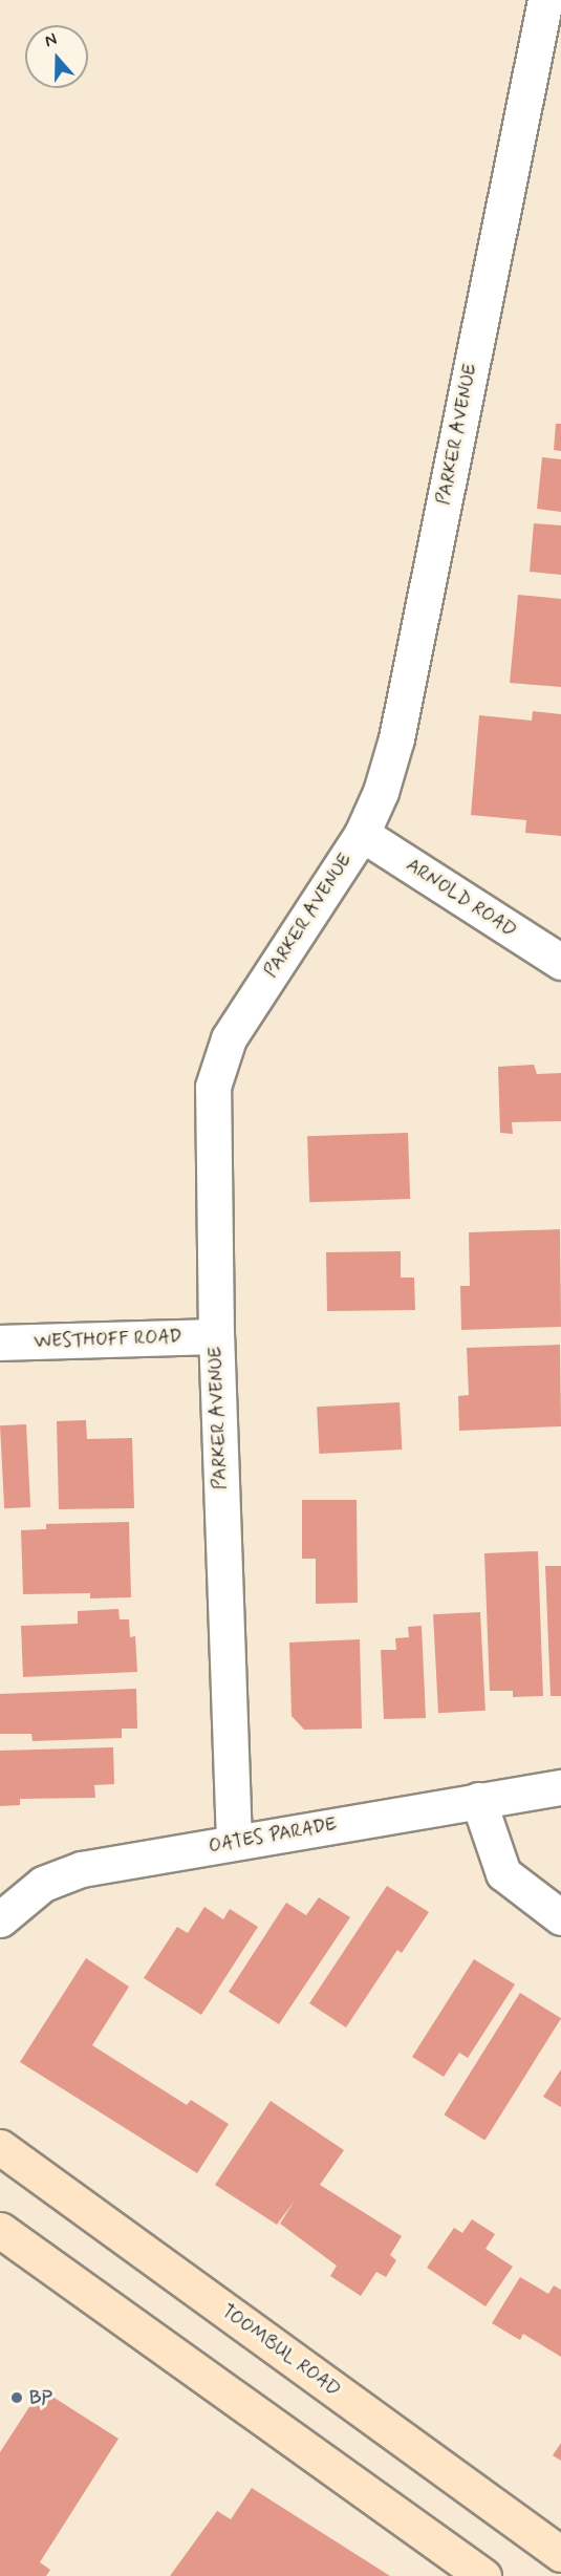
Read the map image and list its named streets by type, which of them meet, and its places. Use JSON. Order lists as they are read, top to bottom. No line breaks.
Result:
{"streets":{"main road":["TOOMBUL ROAD"],"street":["PARKER AVENUE","ARNOLD ROAD","WESTHOFF ROAD","OATES PARADE"]},"crossings":[["PARKER AVENUE","ARNOLD ROAD"],["PARKER AVENUE","WESTHOFF ROAD"],["PARKER AVENUE","OATES PARADE"]],"places":["BP"],"north":"top"}
